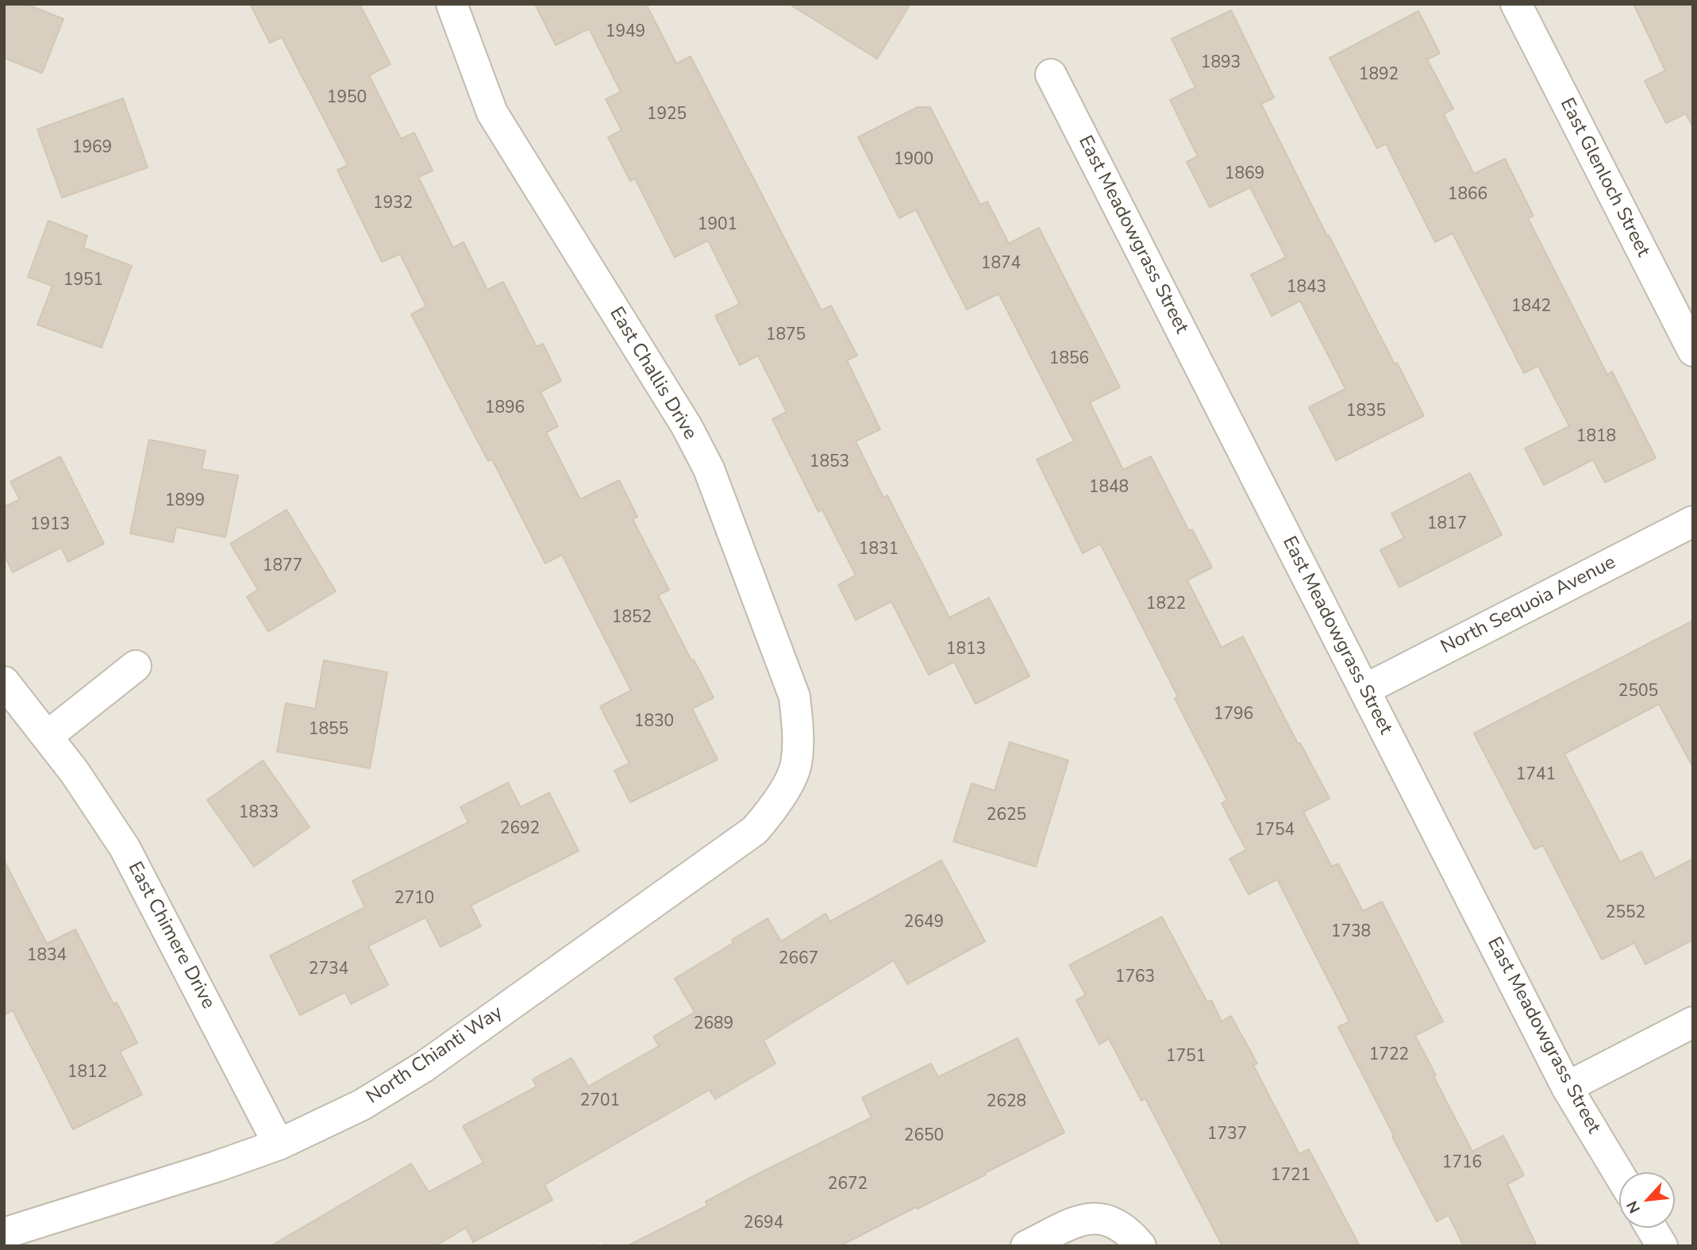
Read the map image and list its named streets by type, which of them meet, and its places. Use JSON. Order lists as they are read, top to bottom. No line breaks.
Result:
{"streets":{"street":["East Glenloch Street","East Meadowgrass Street","East Challis Drive","North Sequoia Avenue","East Chimere Drive","North Chianti Way"]},"crossings":[["East Meadowgrass Street","North Sequoia Avenue"],["East Challis Drive","North Chianti Way"],["East Chimere Drive","North Chianti Way"]],"house_numbers":["1949","1893","1892","1950","1925","1969","1900","1869","1866","1932","1901","1874","1951","1843","1842","1875","1856","1896","1835","1818","1853","1848","1899","1817","1913","1831","1877","1822","1852","1813","2505","1796","1830","1855","1741","1833","2625","2692","1754","2710","2552","2649","1738","1834","2667","2734","1763","2689","1722","1751","1812","2701","2628","1737","2650","1716","1721","2672","2694"],"north":"bottom left"}
